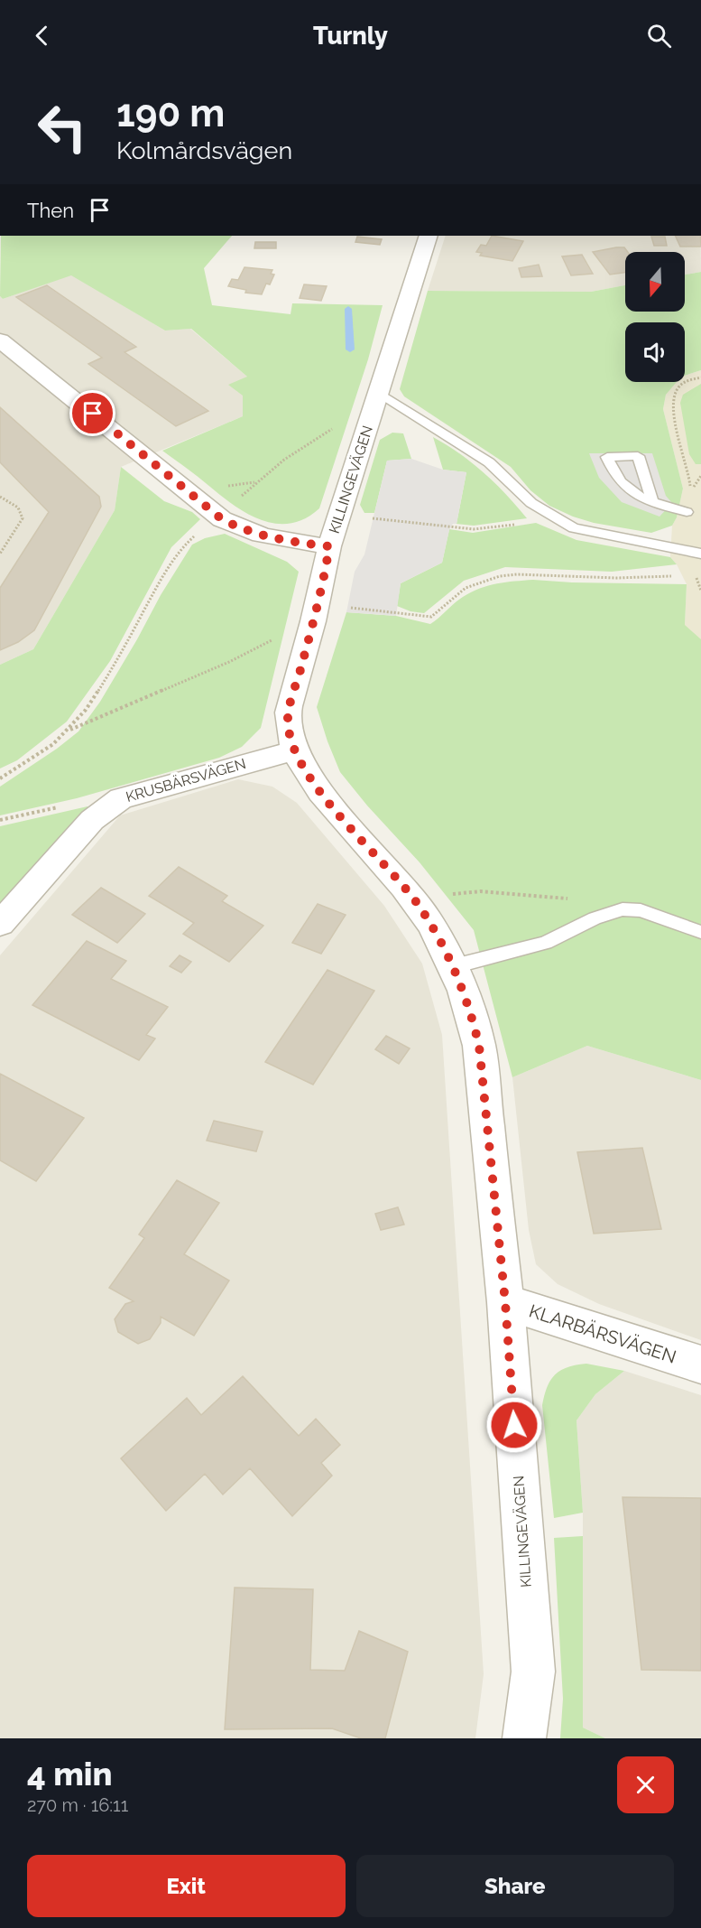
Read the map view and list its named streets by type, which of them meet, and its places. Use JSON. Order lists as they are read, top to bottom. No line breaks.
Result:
{"streets":{"street":["KILLINGEVÄGEN","KRUSBÄRSVÄGEN","KLARBÄRSVÄGEN"]},"crossings":[["KILLINGEVÄGEN","KRUSBÄRSVÄGEN"],["KILLINGEVÄGEN","KLARBÄRSVÄGEN"]],"north":"bottom","page":{"header":"Turnly","turn":["190 m","Kolmårdsvägen"],"then":"Then","heading":["4 min","270 m · 16:11"],"buttons":["Exit","Share"]}}
